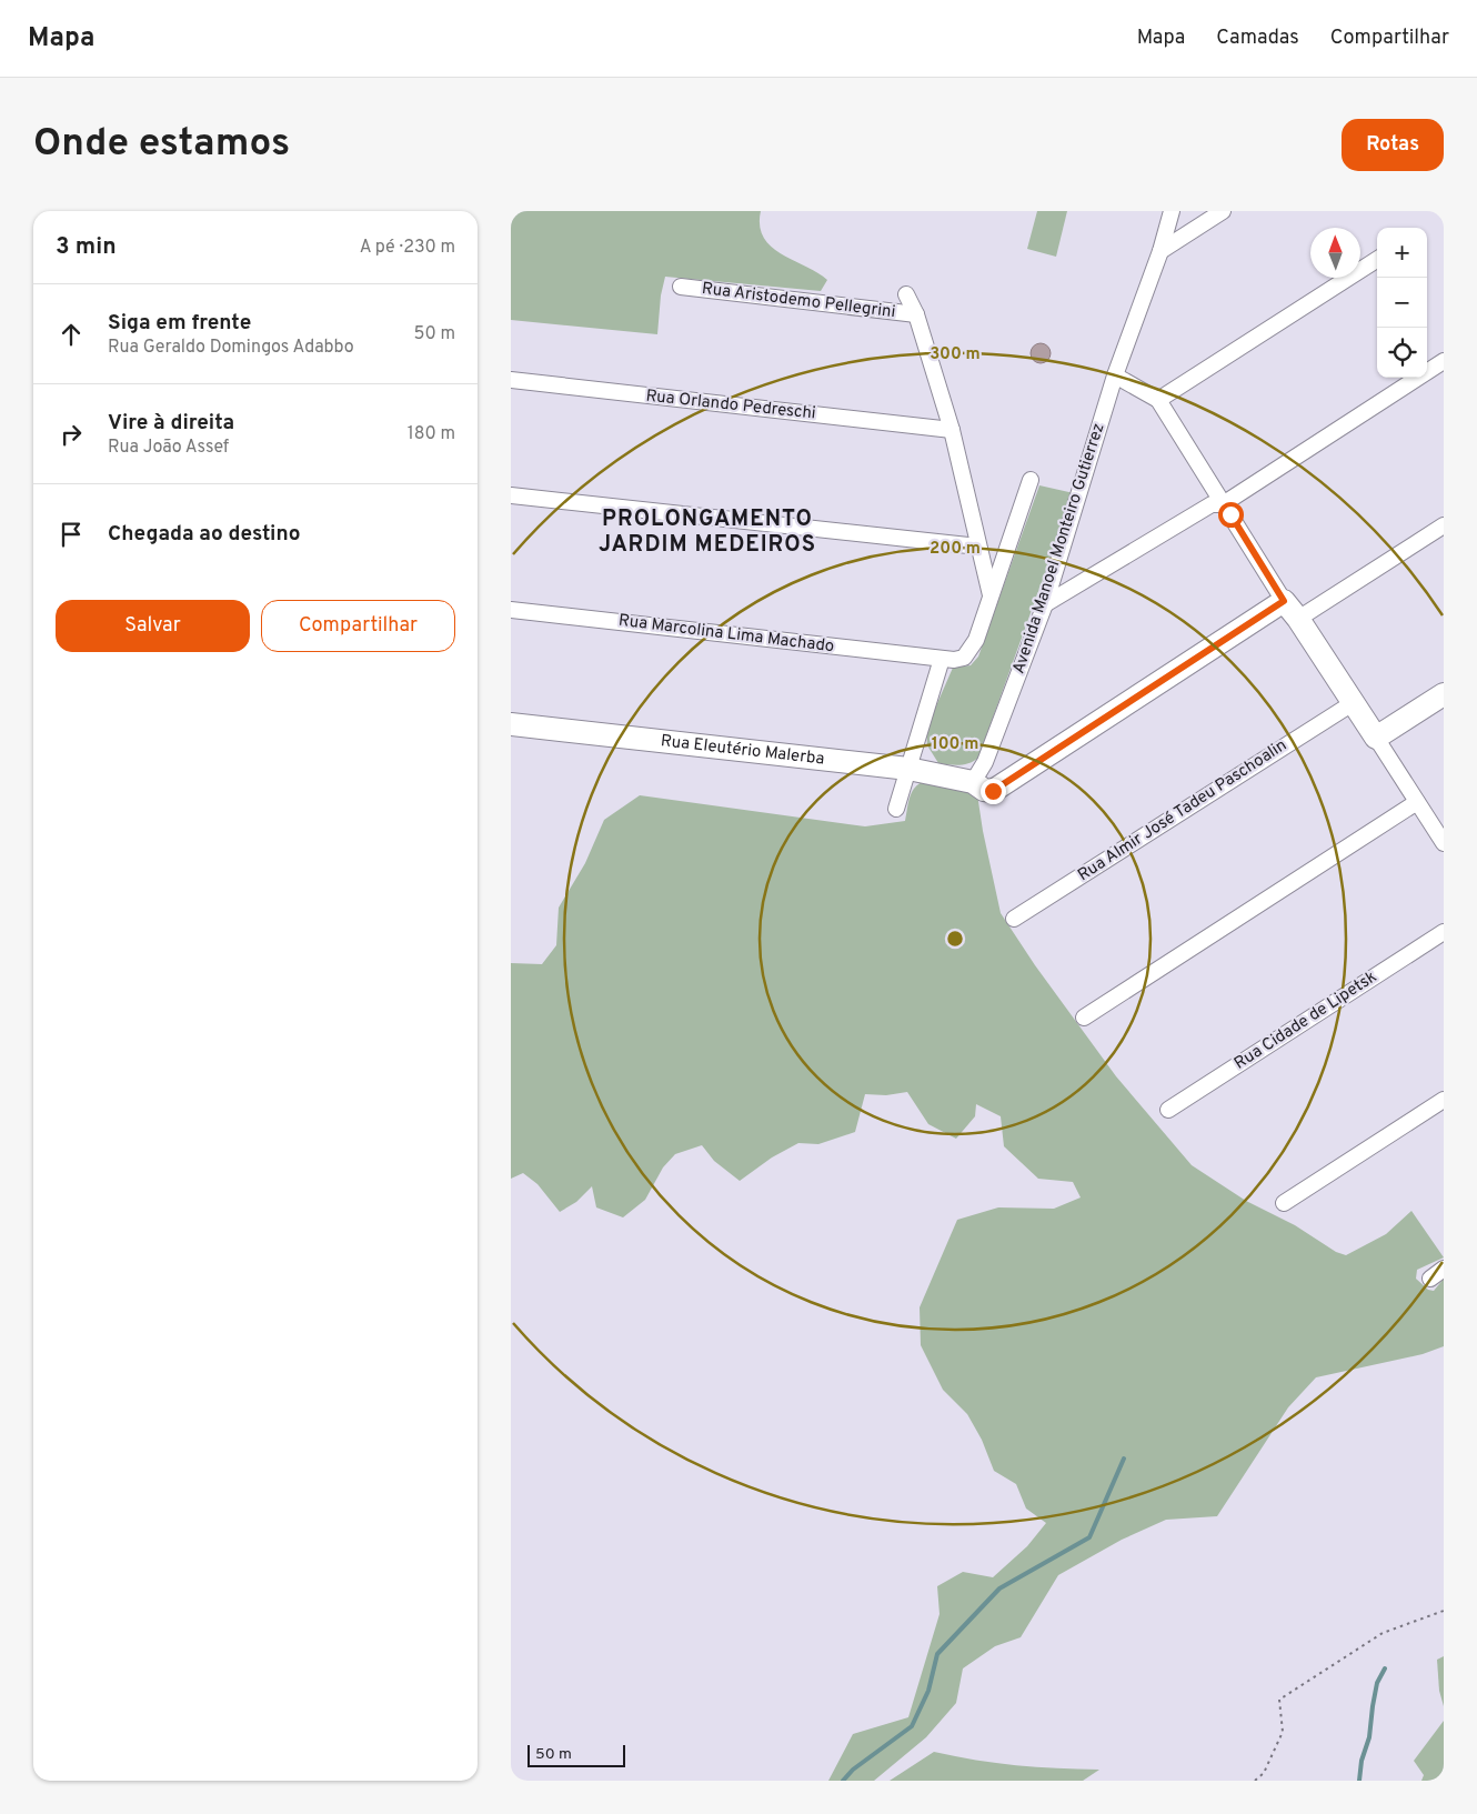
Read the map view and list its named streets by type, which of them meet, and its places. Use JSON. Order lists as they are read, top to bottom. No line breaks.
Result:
{"streets":{"street":["Rua Aristodemo Pellegrini","Rua Orlando Pedreschi","Avenida Manoel Monteiro Gutierrez","Rua Marcolina Lima Machado","Rua Eleutério Malerba","Rua Almir José Tadeu Paschoalin","Rua Cidade de Lipetsk"]},"crossings":[["Avenida Manoel Monteiro Gutierrez","Rua Eleutério Malerba"]],"districts":["PROLONGAMENTO JARDIM MEDEIROS"],"scale_bar":"50 m","north":"top","page":{"header":"Mapa","nav":["Mapa","Camadas","Compartilhar"],"buttons":["Rotas",["Salvar","Compartilhar"]],"title":"Onde estamos","heading":["3 min","A pé · 230 m"],"map_buttons":["+","−"],"list":[["Siga em frente","Rua Geraldo Domingos Adabbo","50 m"],["Vire à direita","Rua João Assef","180 m"],"Chegada ao destino"],"scale":"50 m"},"rings":["300 m","200 m","100 m"]}
